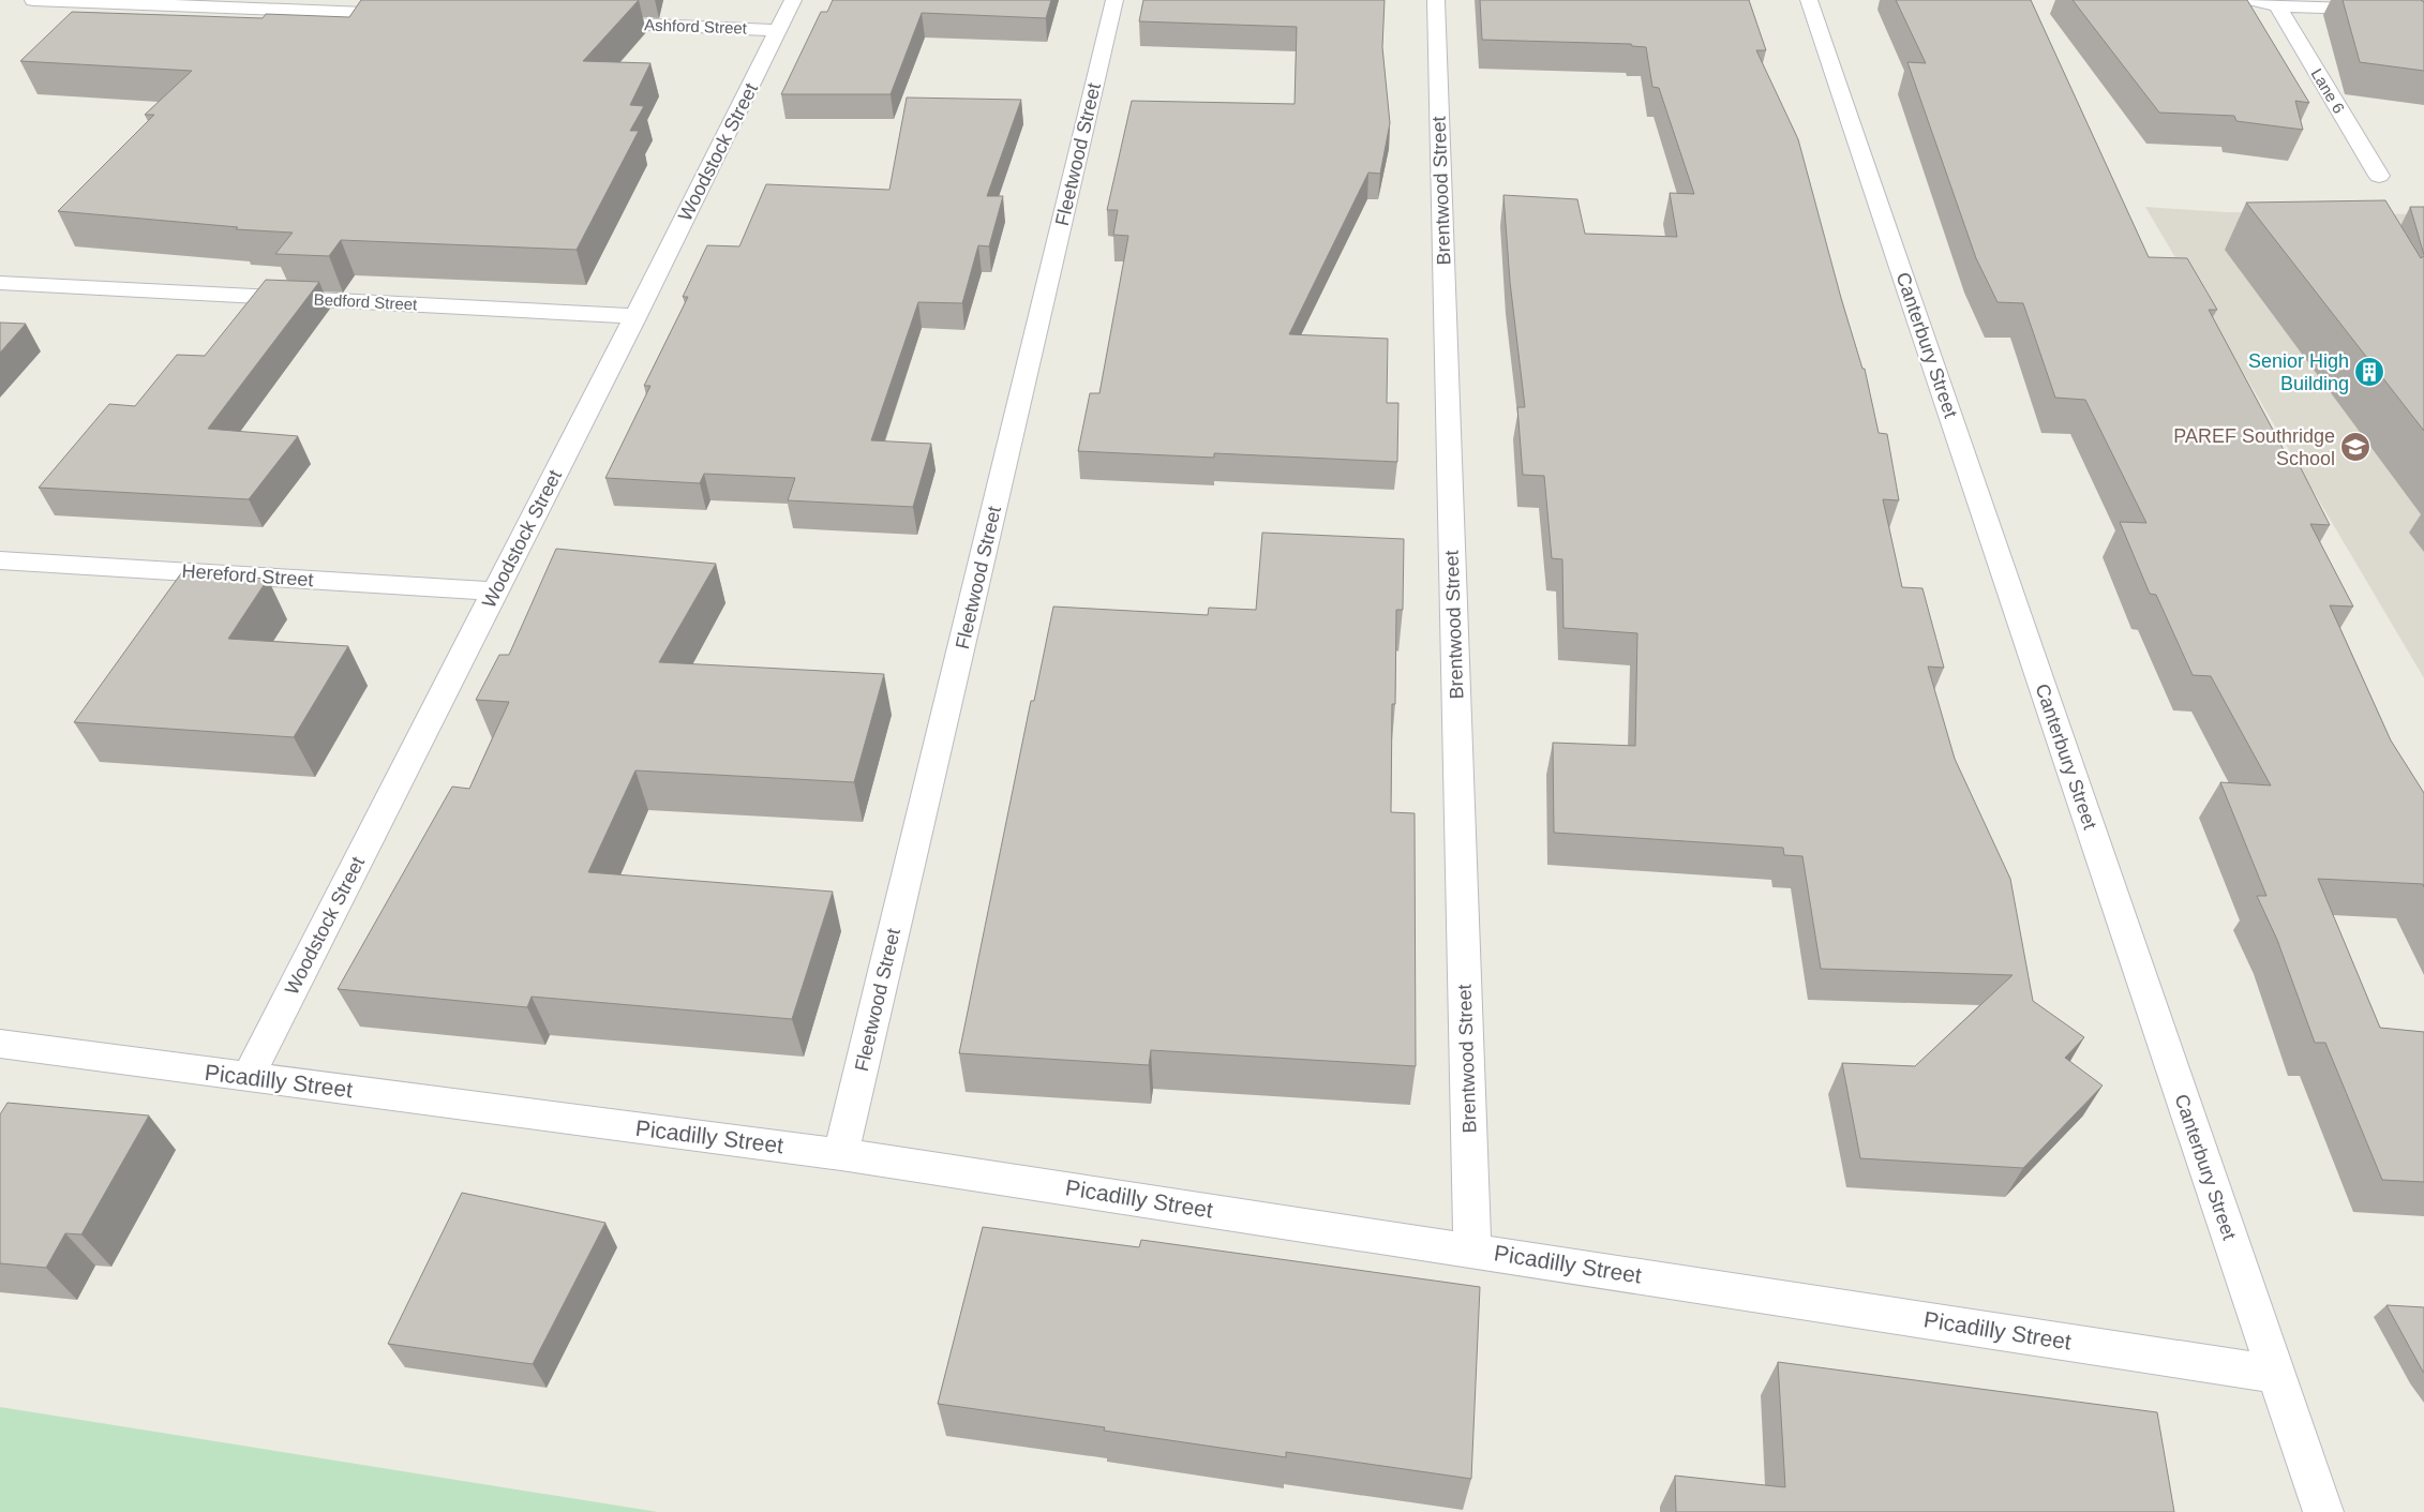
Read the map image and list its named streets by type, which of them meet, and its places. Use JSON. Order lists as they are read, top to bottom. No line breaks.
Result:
{"streets":{"street":["Ashford Street","Lane 6","Woodstock Street","Fleetwood Street","Brentwood Street","Bedford Street","Canterbury Street","Hereford Street","Picadilly Street"]},"crossings":[["Ashford Street","Woodstock Street"],["Woodstock Street","Bedford Street"],["Woodstock Street","Hereford Street"],["Woodstock Street","Picadilly Street"],["Fleetwood Street","Picadilly Street"],["Brentwood Street","Picadilly Street"],["Canterbury Street","Picadilly Street"]],"places":{"building":["Senior High Building"],"school or university":["PAREF Southridge School"]}}
